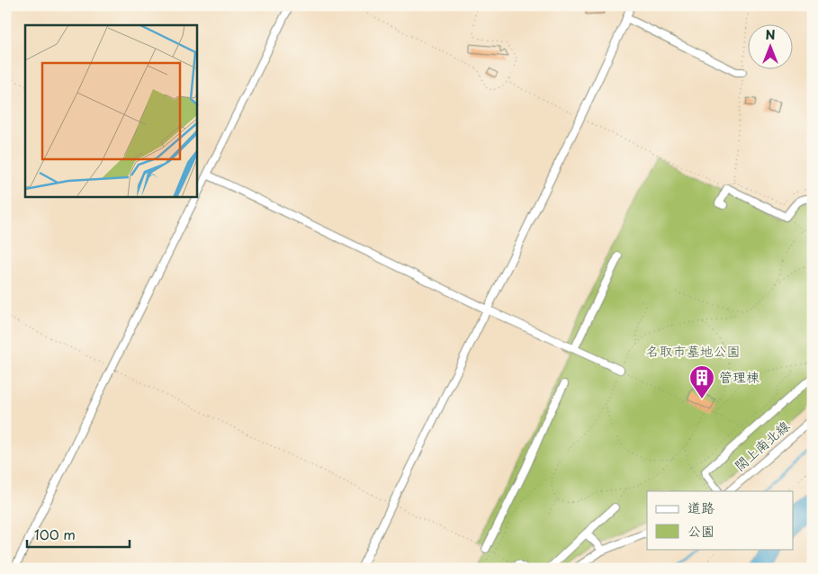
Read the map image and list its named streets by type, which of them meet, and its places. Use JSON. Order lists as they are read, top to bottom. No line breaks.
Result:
{"streets":{"street":["閖上南北線"]},"parks":["名取市墓地公園"],"places":{"building":["管理棟"]},"legend":["道路","公園"],"scale_bar":"100 m","north":"top"}
